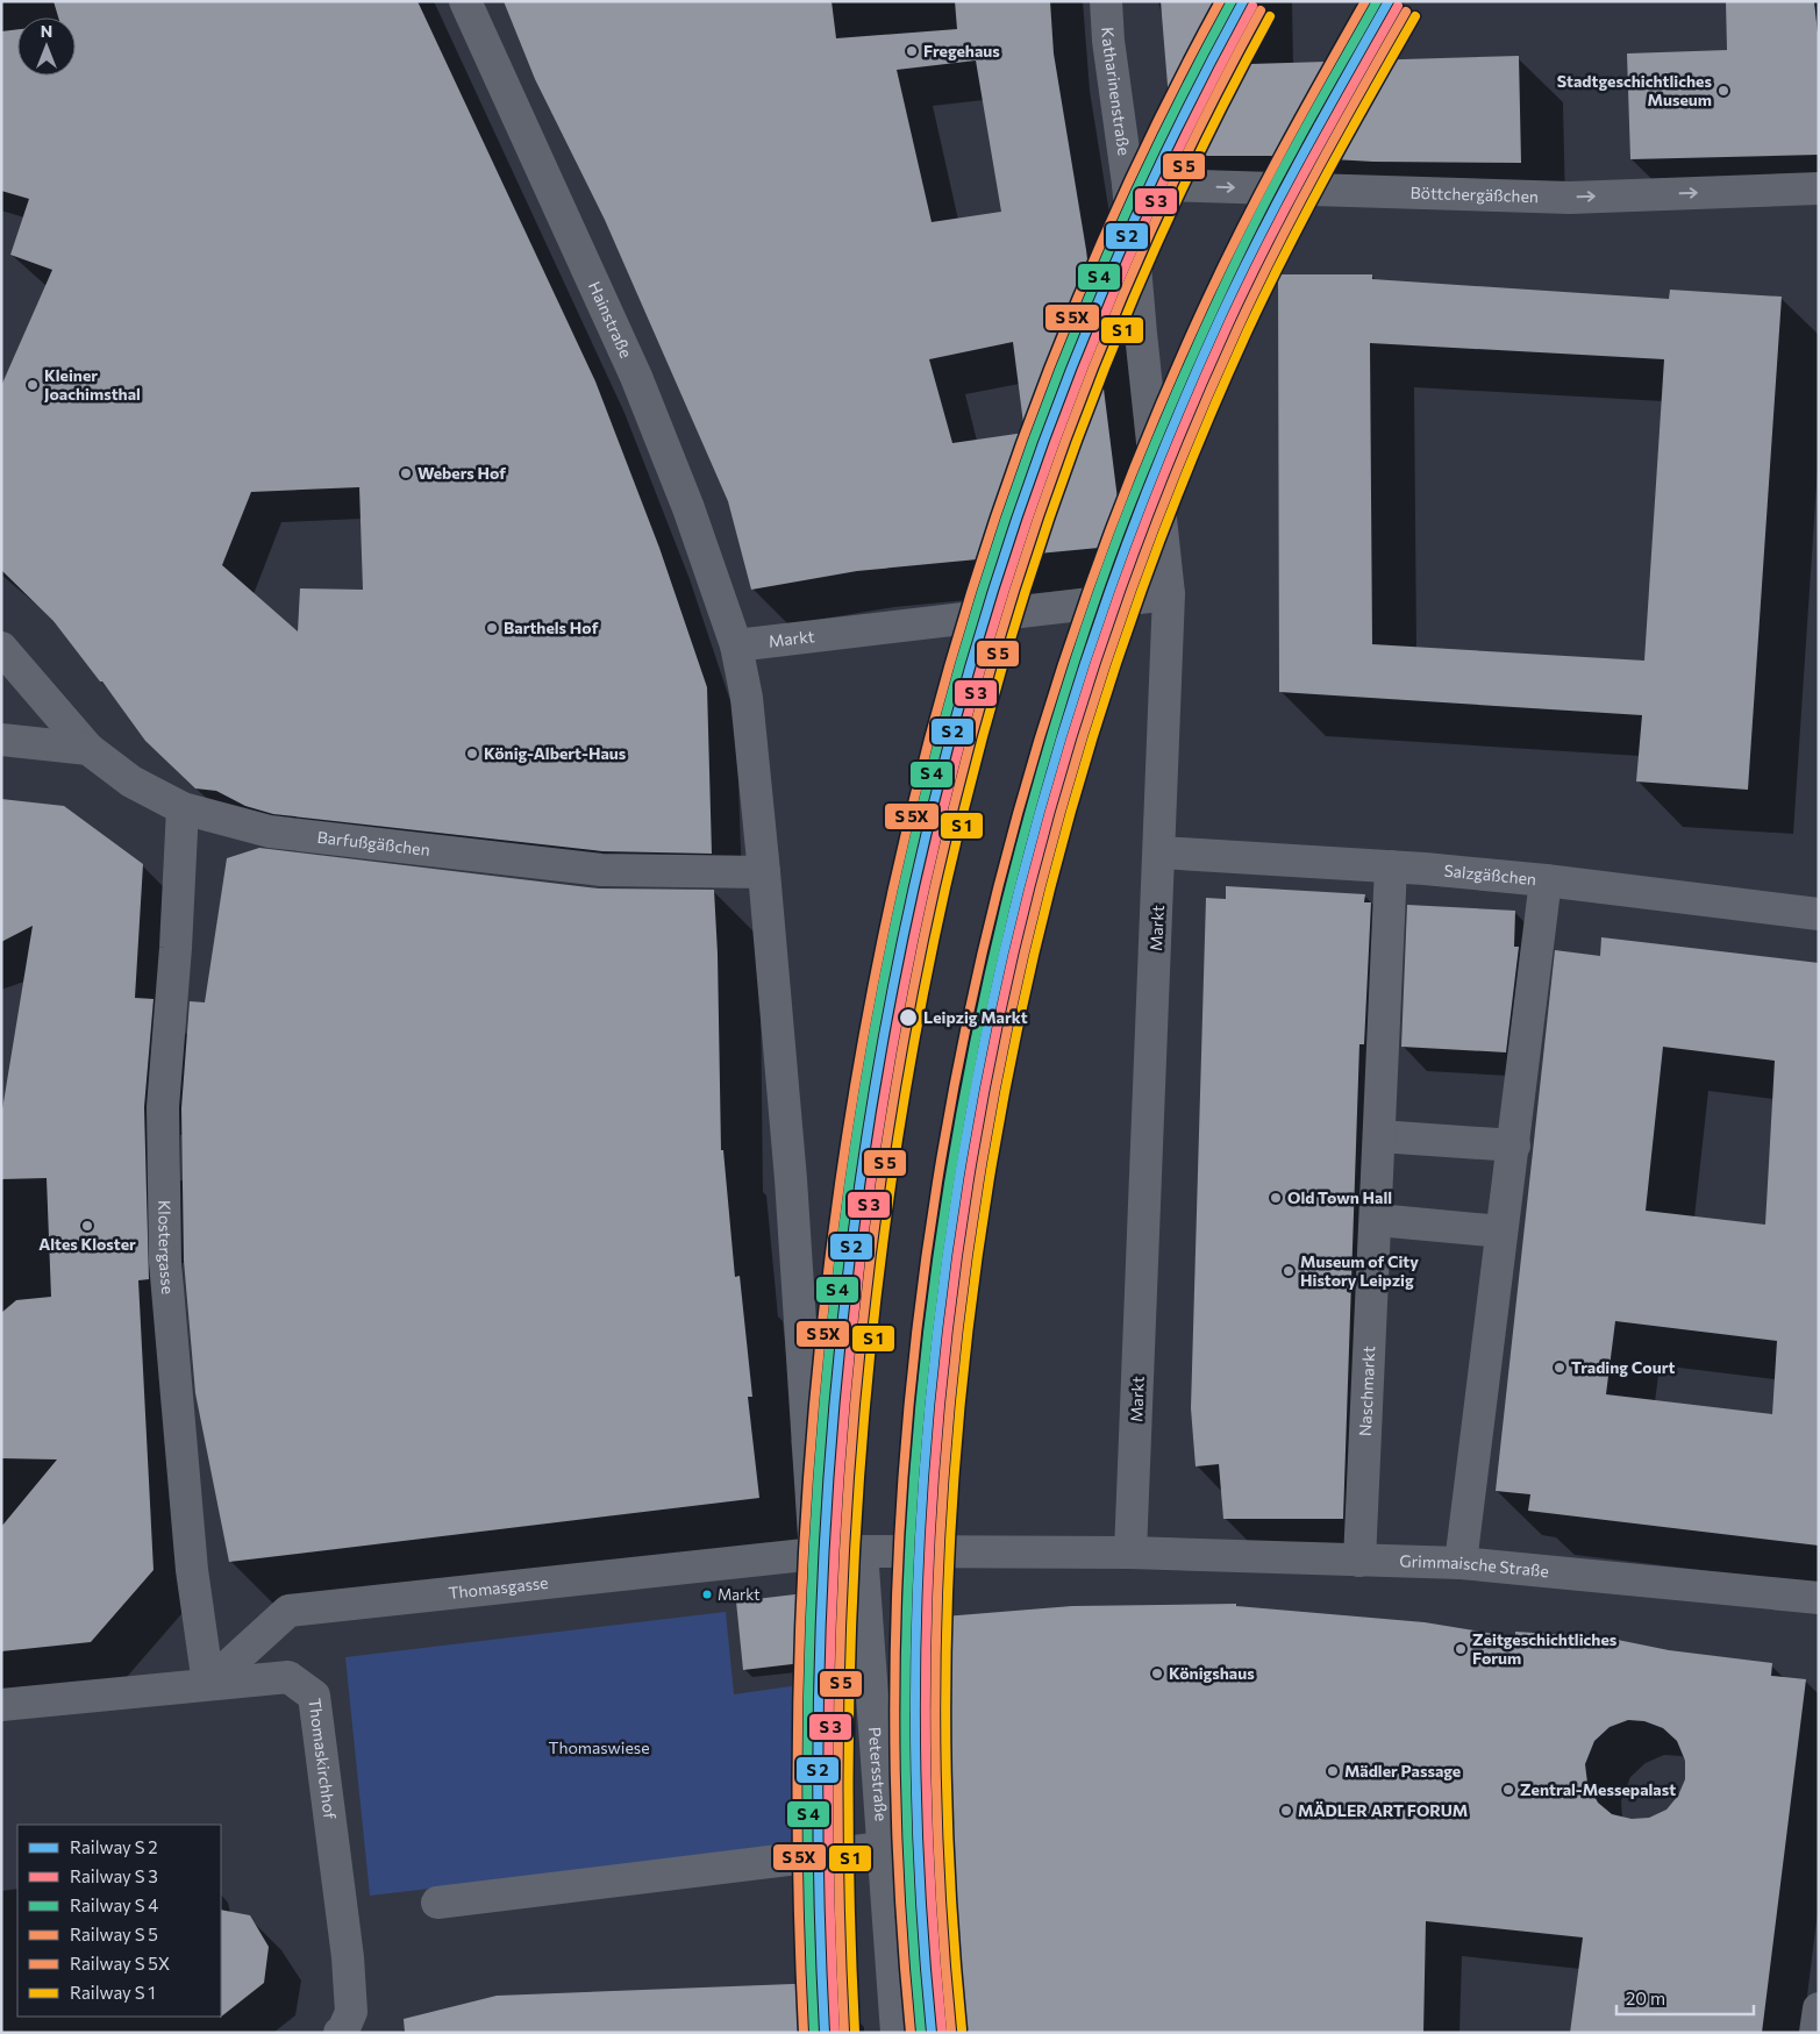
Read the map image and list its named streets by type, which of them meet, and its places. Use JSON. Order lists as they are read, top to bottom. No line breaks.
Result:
{"streets":{"street":["Katharinenstraße","Böttchergäßchen","Hainstraße","Markt","Barfußgäßchen","Salzgäßchen","Klostergasse","Naschmarkt","Grimmaische Straße","Thomasgasse","Thomaskirchhof","Petersstraße"]},"crossings":[["Katharinenstraße","Böttchergäßchen"],["Katharinenstraße","Markt"],["Hainstraße","Markt"],["Markt","Salzgäßchen"],["Markt","Grimmaische Straße"],["Barfußgäßchen","Klostergasse"],["Salzgäßchen","Naschmarkt"],["Klostergasse","Thomasgasse"],["Klostergasse","Thomaskirchhof"],["Naschmarkt","Grimmaische Straße"],["Thomasgasse","Thomaskirchhof"]],"one_way":["Böttchergäßchen"],"parks":["Thomaswiese"],"places":["Fregehaus","Stadtgeschichtliches Museum","Kleiner Joachimsthal","Webers Hof","Barthels Hof","König-Albert-Haus","Leipzig Markt","Old Town Hall","Altes Kloster","Museum of City History Leipzig","Trading Court","Markt","Zeitgeschichtliches Forum","Königshaus","Mädler Passage","Zentral-Messepalast","MÄDLER ART FORUM"],"legend":["Railway S 2","Railway S 3","Railway S 4","Railway S 5","Railway S 5X","Railway S 1"],"scale_bar":"20 m","north":"top"}
